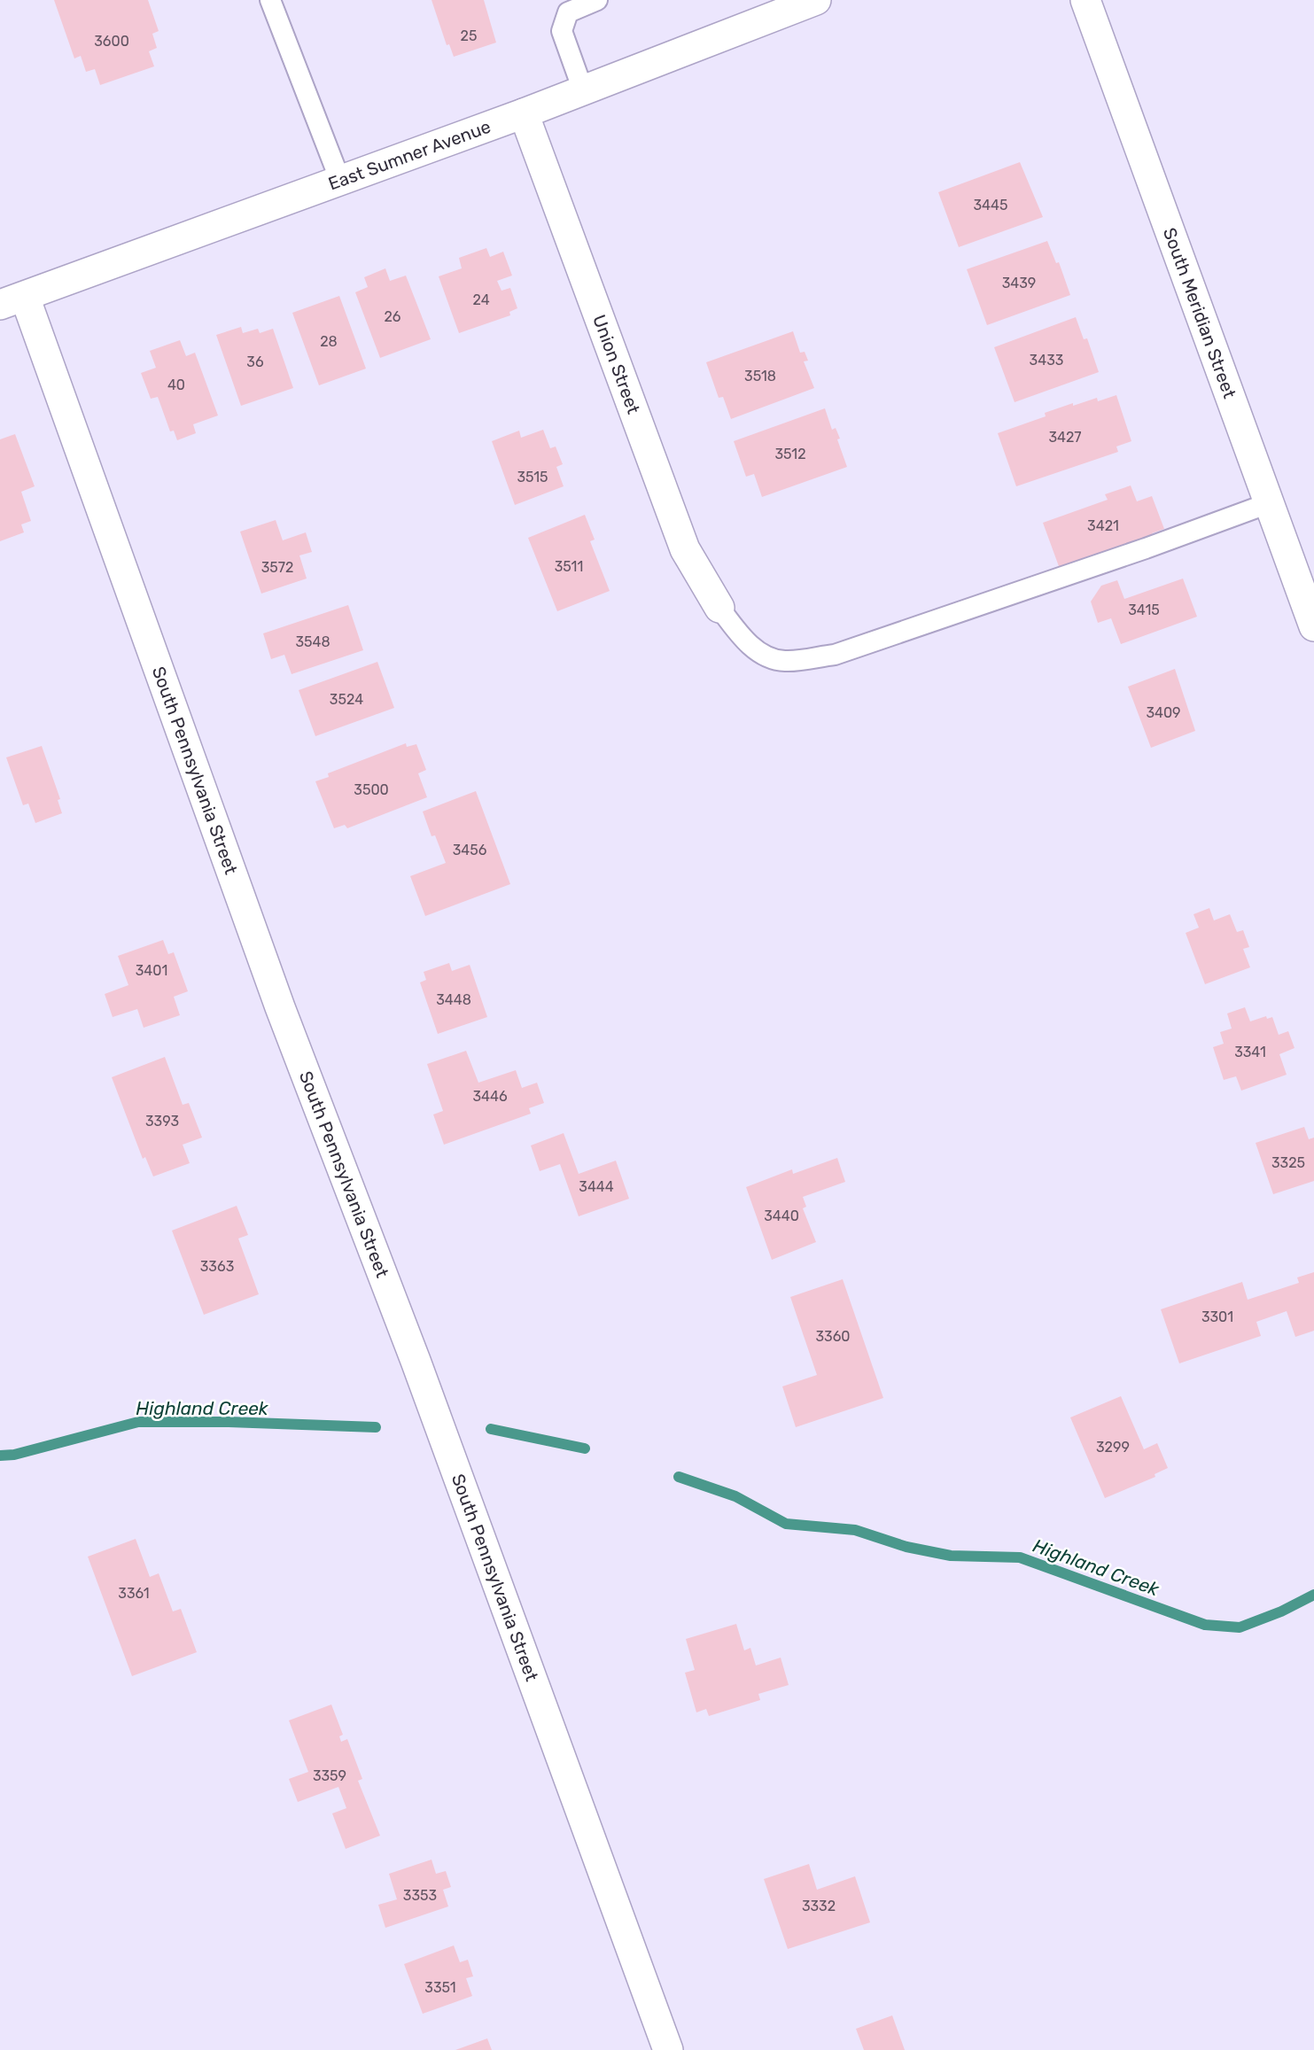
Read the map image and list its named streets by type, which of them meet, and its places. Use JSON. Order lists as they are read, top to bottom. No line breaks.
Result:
{"streets":{"street":["East Sumner Avenue","South Meridian Street","Union Street","South Pennsylvania Street"]},"crossings":[["East Sumner Avenue","Union Street"],["East Sumner Avenue","South Pennsylvania Street"]],"water":["Highland Creek"],"house_numbers":["25","3600","3445","3439","24","26","28","3433","36","3518","40","3427","3512","3515","3421","3511","3572","3415","3548","3524","3409","3500","3456","3401","3448","3341","3446","3393","3325","3444","3440","3363","3301","3360","3299","3361","3359","3353","3332","3351"]}
